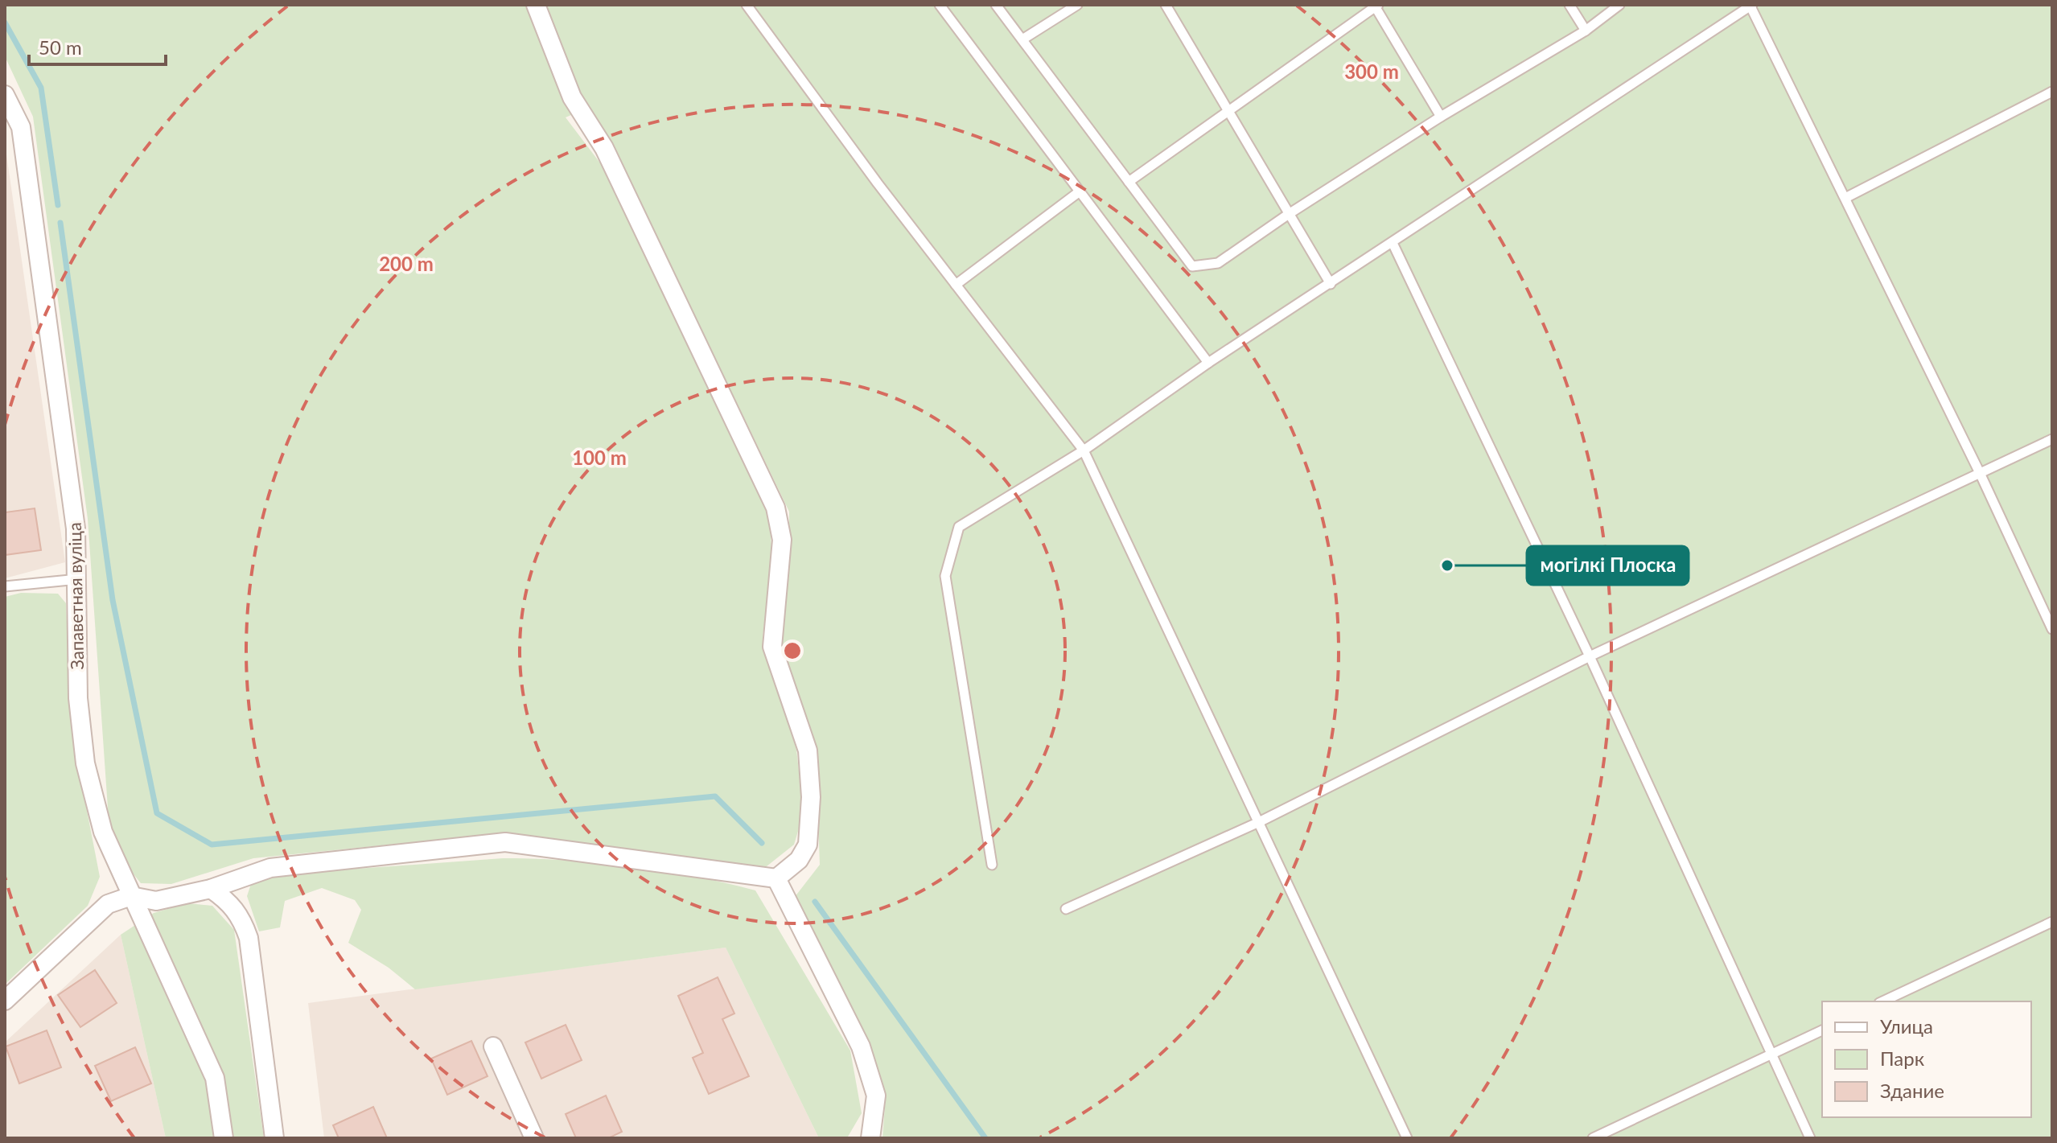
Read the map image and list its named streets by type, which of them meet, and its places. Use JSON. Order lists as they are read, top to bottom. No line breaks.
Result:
{"streets":{"street":["Запаветная вуліца"]},"places":["могілкі Плоска"],"legend":["Улица","Парк","Здание"],"scale_bar":"50 m","rings":["300 m","200 m","100 m"]}
